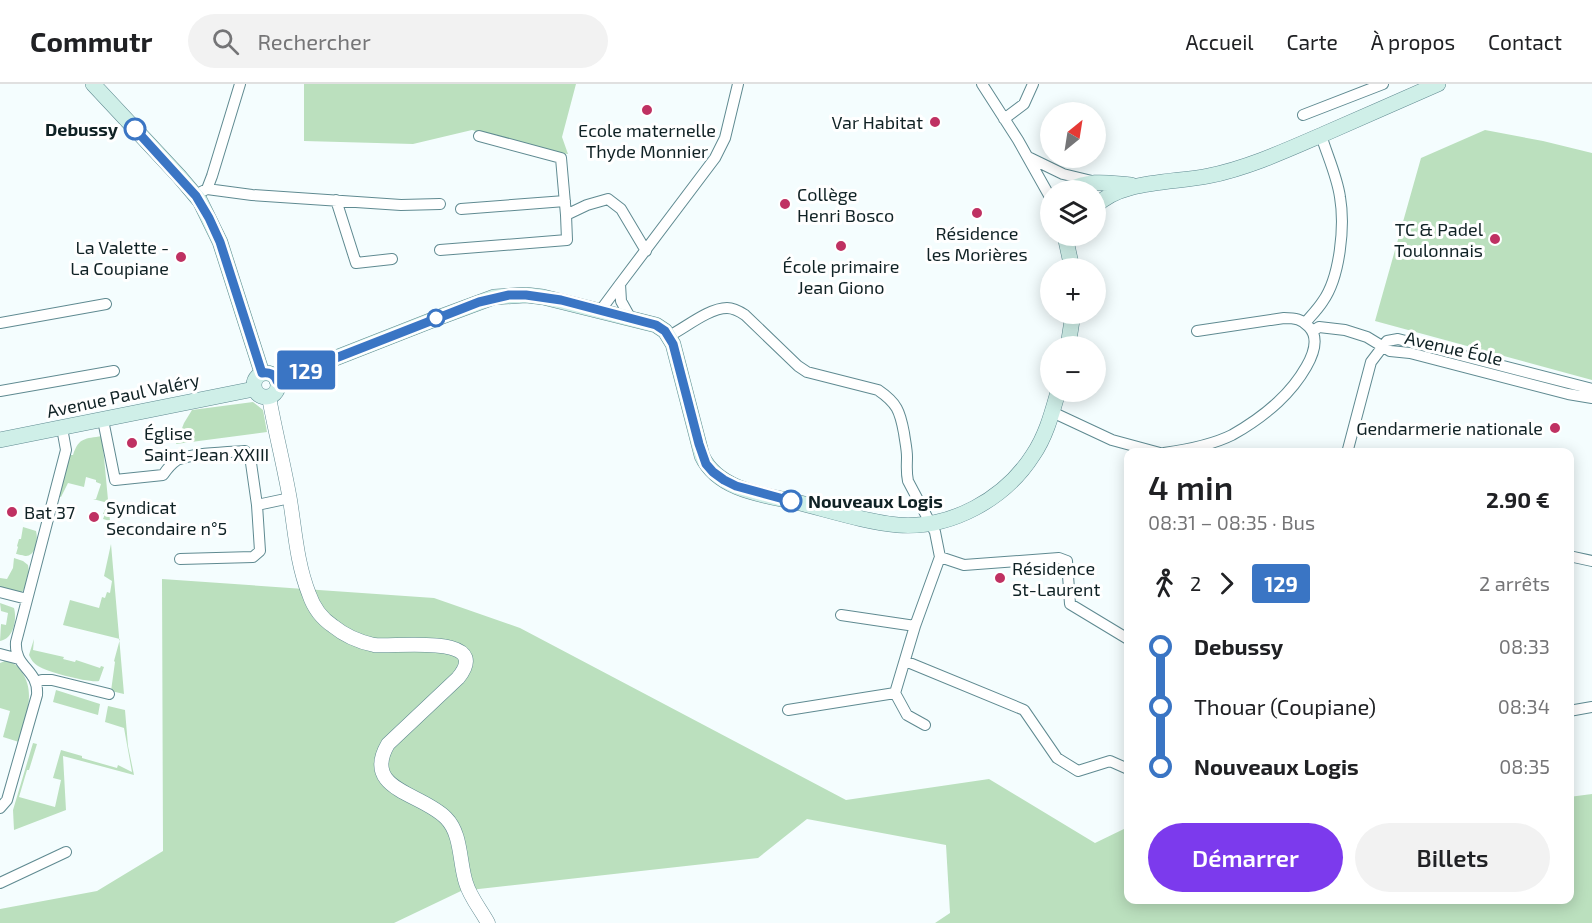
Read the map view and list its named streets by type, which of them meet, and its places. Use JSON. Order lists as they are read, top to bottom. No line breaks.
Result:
{"streets":{"main road":["Avenue Paul Valéry"],"street":["Avenue Éole"]},"places":["Ecole maternelle Thyde Monnier","Var Habitat","Debussy","Collège Henri Bosco","Résidence les Morières","TC & Padel Toulonnais","École primaire Jean Giono","La Valette - La Coupiane","Gendarmerie nationale","Église Saint-Jean XXIII","Nouveaux Logis","Bat 37","Syndicat Secondaire n°5","Résidence St-Laurent"],"lines":["bus line 129"],"north":"top right","page":{"header":"Commutr","search":"Rechercher","nav":["Accueil","Carte","À propos","Contact"],"on_map":"129","map_buttons":["+","−"],"heading":["4 min","08:31 – 08:35 · Bus","2.90 €"],"legs":["2","129","2 arrêts"],"list":[{"name":"Debussy","value":"08:33"},{"name":"Thouar (Coupiane)","value":"08:34"},{"name":"Nouveaux Logis","value":"08:35"}],"buttons":["Démarrer","Billets"]}}
